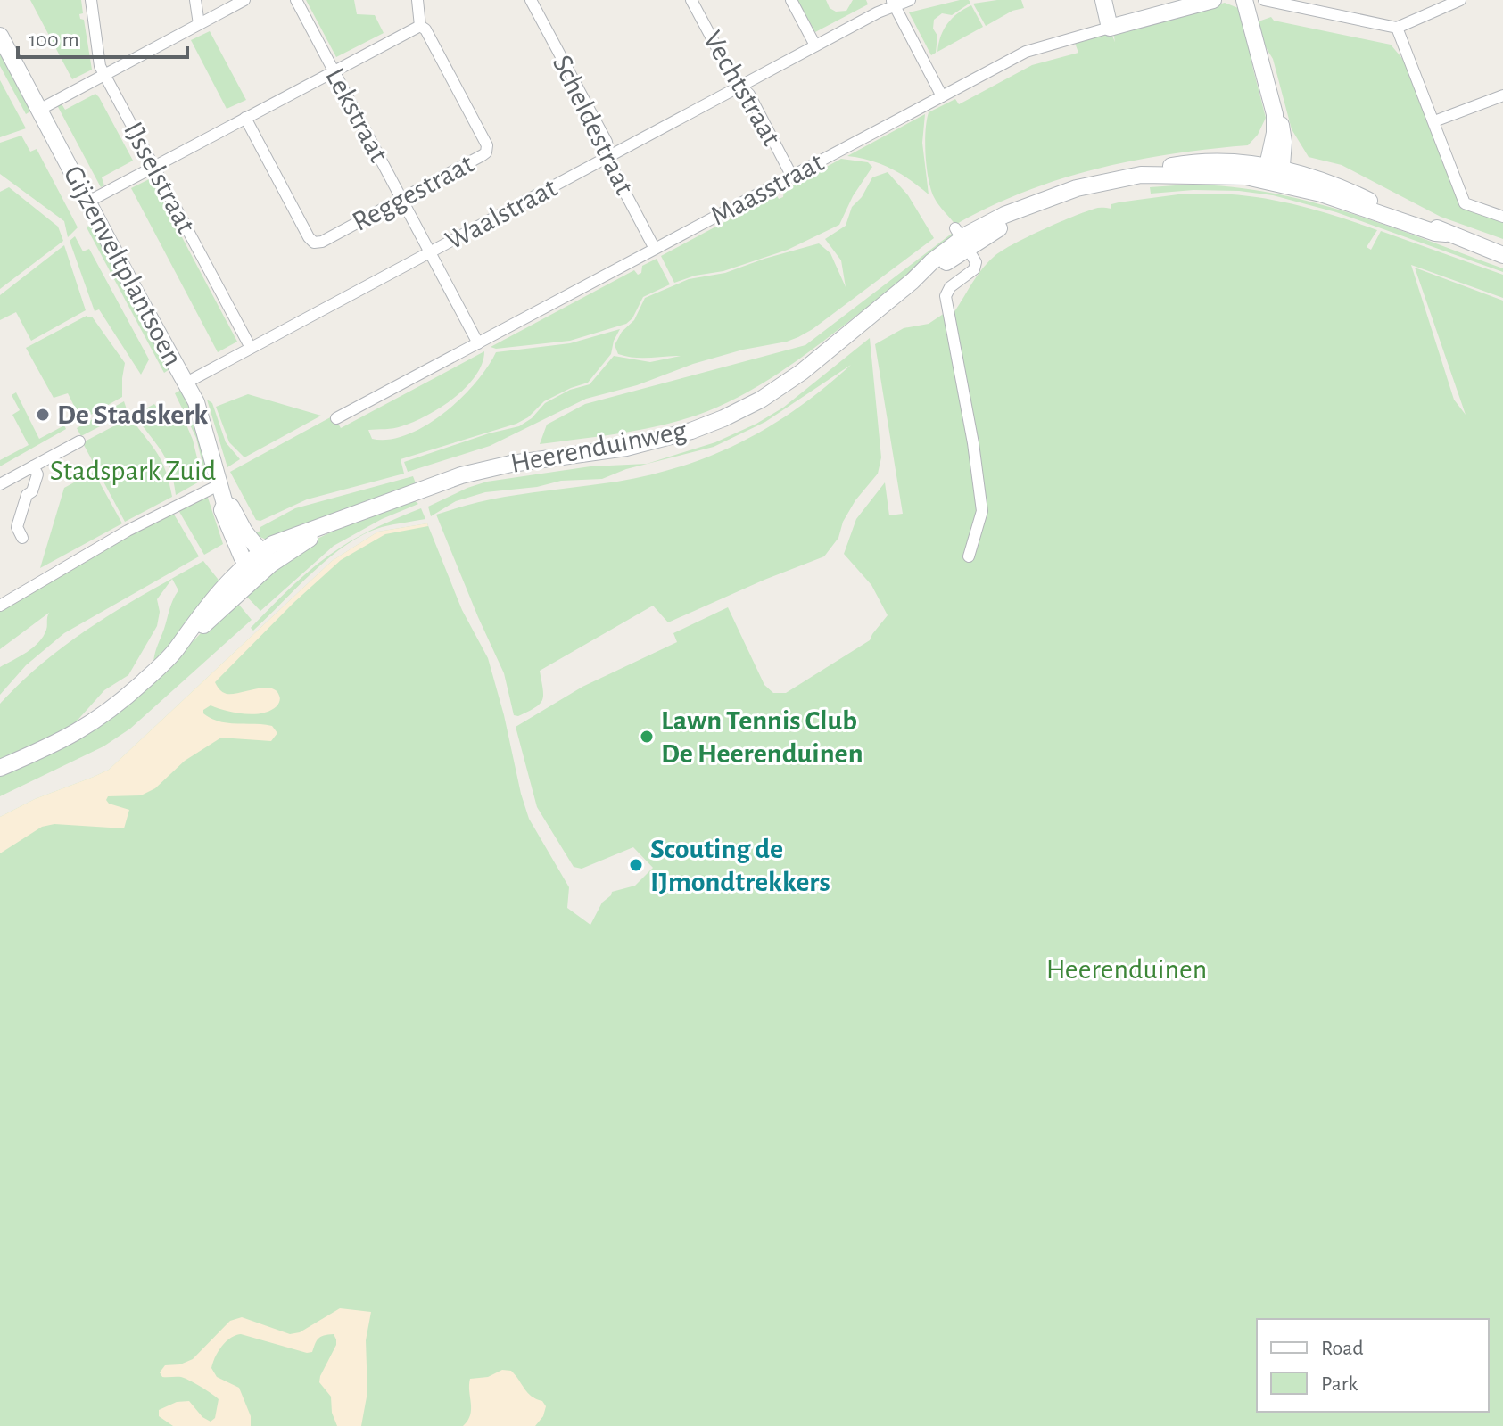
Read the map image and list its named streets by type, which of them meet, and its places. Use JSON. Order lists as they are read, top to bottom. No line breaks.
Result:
{"streets":{"main road":["Maasstraat","Gijzenveltplantsoen","Heerenduinweg"],"street":["Vechtstraat","Lekstraat","Scheldestraat","IJsselstraat","Reggestraat","Waalstraat"]},"crossings":[["Vechtstraat","Maasstraat"],["Vechtstraat","Waalstraat"],["Lekstraat","Maasstraat"],["Lekstraat","Reggestraat"],["Lekstraat","Waalstraat"],["Scheldestraat","Maasstraat"],["Scheldestraat","Waalstraat"],["IJsselstraat","Waalstraat"],["Waalstraat","Gijzenveltplantsoen"],["Gijzenveltplantsoen","Heerenduinweg"]],"parks":["Stadspark Zuid","Heerenduinen"],"places":["De Stadskerk","Lawn Tennis Club De Heerenduinen","Scouting de IJmondtrekkers"],"legend":["Road","Park"],"scale_bar":"100 m"}
